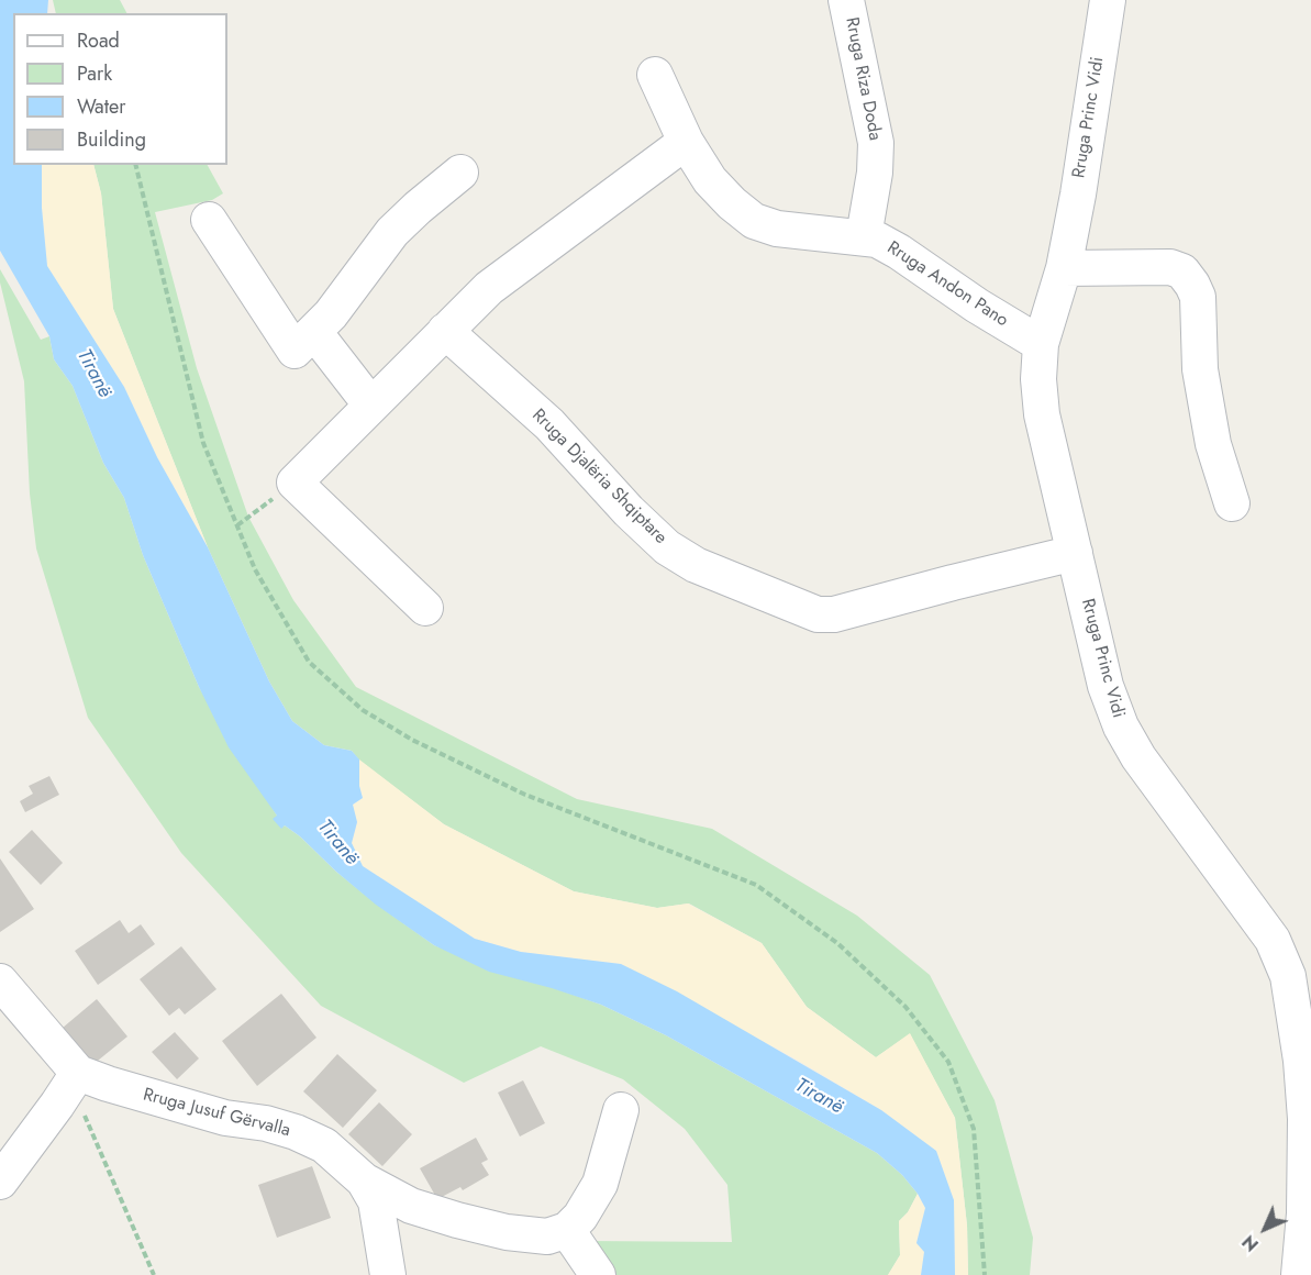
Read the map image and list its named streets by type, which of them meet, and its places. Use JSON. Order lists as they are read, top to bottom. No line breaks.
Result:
{"streets":{"street":["Rruga Riza Doda","Rruga Princ Vidi","Rruga Andon Pano","Rruga Djalëria Shqiptare","Rruga Jusuf Gërvalla"]},"crossings":[["Rruga Riza Doda","Rruga Andon Pano"],["Rruga Princ Vidi","Rruga Andon Pano"],["Rruga Princ Vidi","Rruga Djalëria Shqiptare"]],"water":["Tiranë"],"legend":["Road","Park","Water","Building"],"north":"bottom left"}
